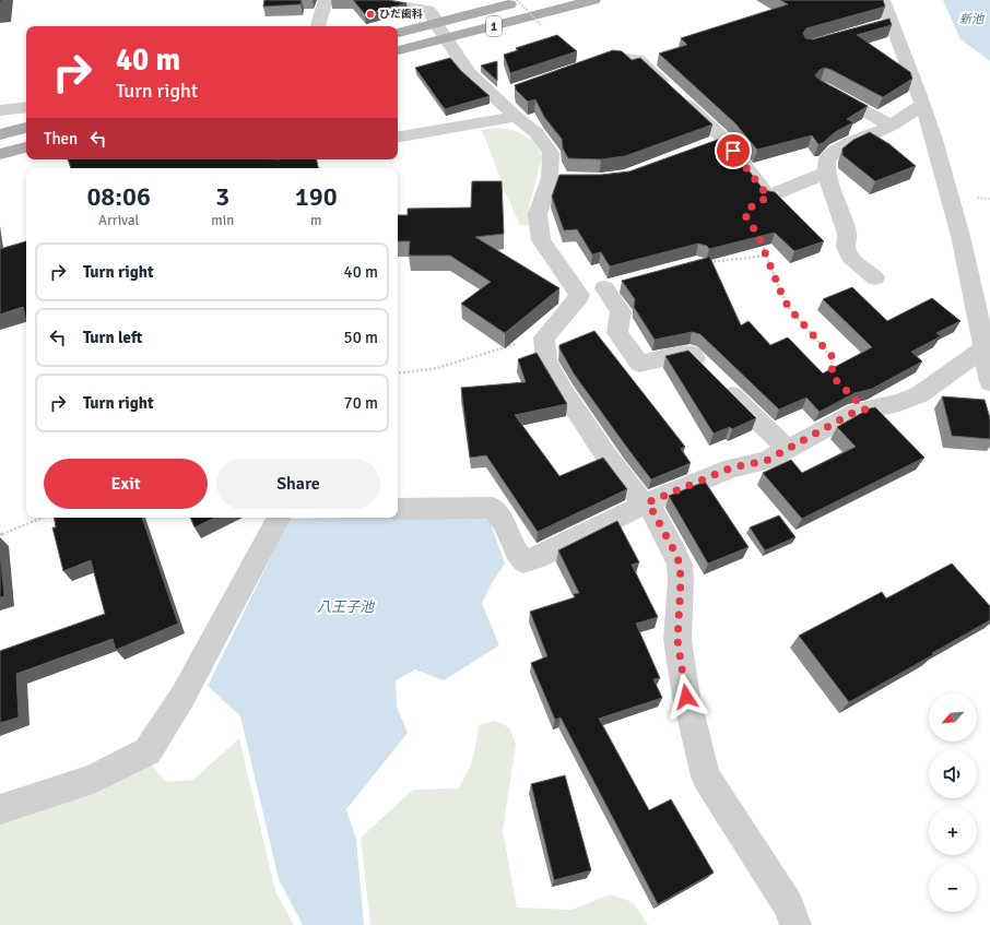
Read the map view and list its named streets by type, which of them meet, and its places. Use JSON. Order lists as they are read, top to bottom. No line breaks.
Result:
{"streets":{"main road":["1"]},"water":["新池","八王子池"],"places":["ひだ歯科"],"north":"bottom left","page":{"turn":["40 m","Turn right"],"then":"Then","eta":["08:06","Arrival","3","min","190","m"],"list":[{"name":"Turn right","value":"40 m"},{"name":"Turn left","value":"50 m"},{"name":"Turn right","value":"70 m"}],"buttons":["Exit","Share"],"map_buttons":["+","−"]}}
